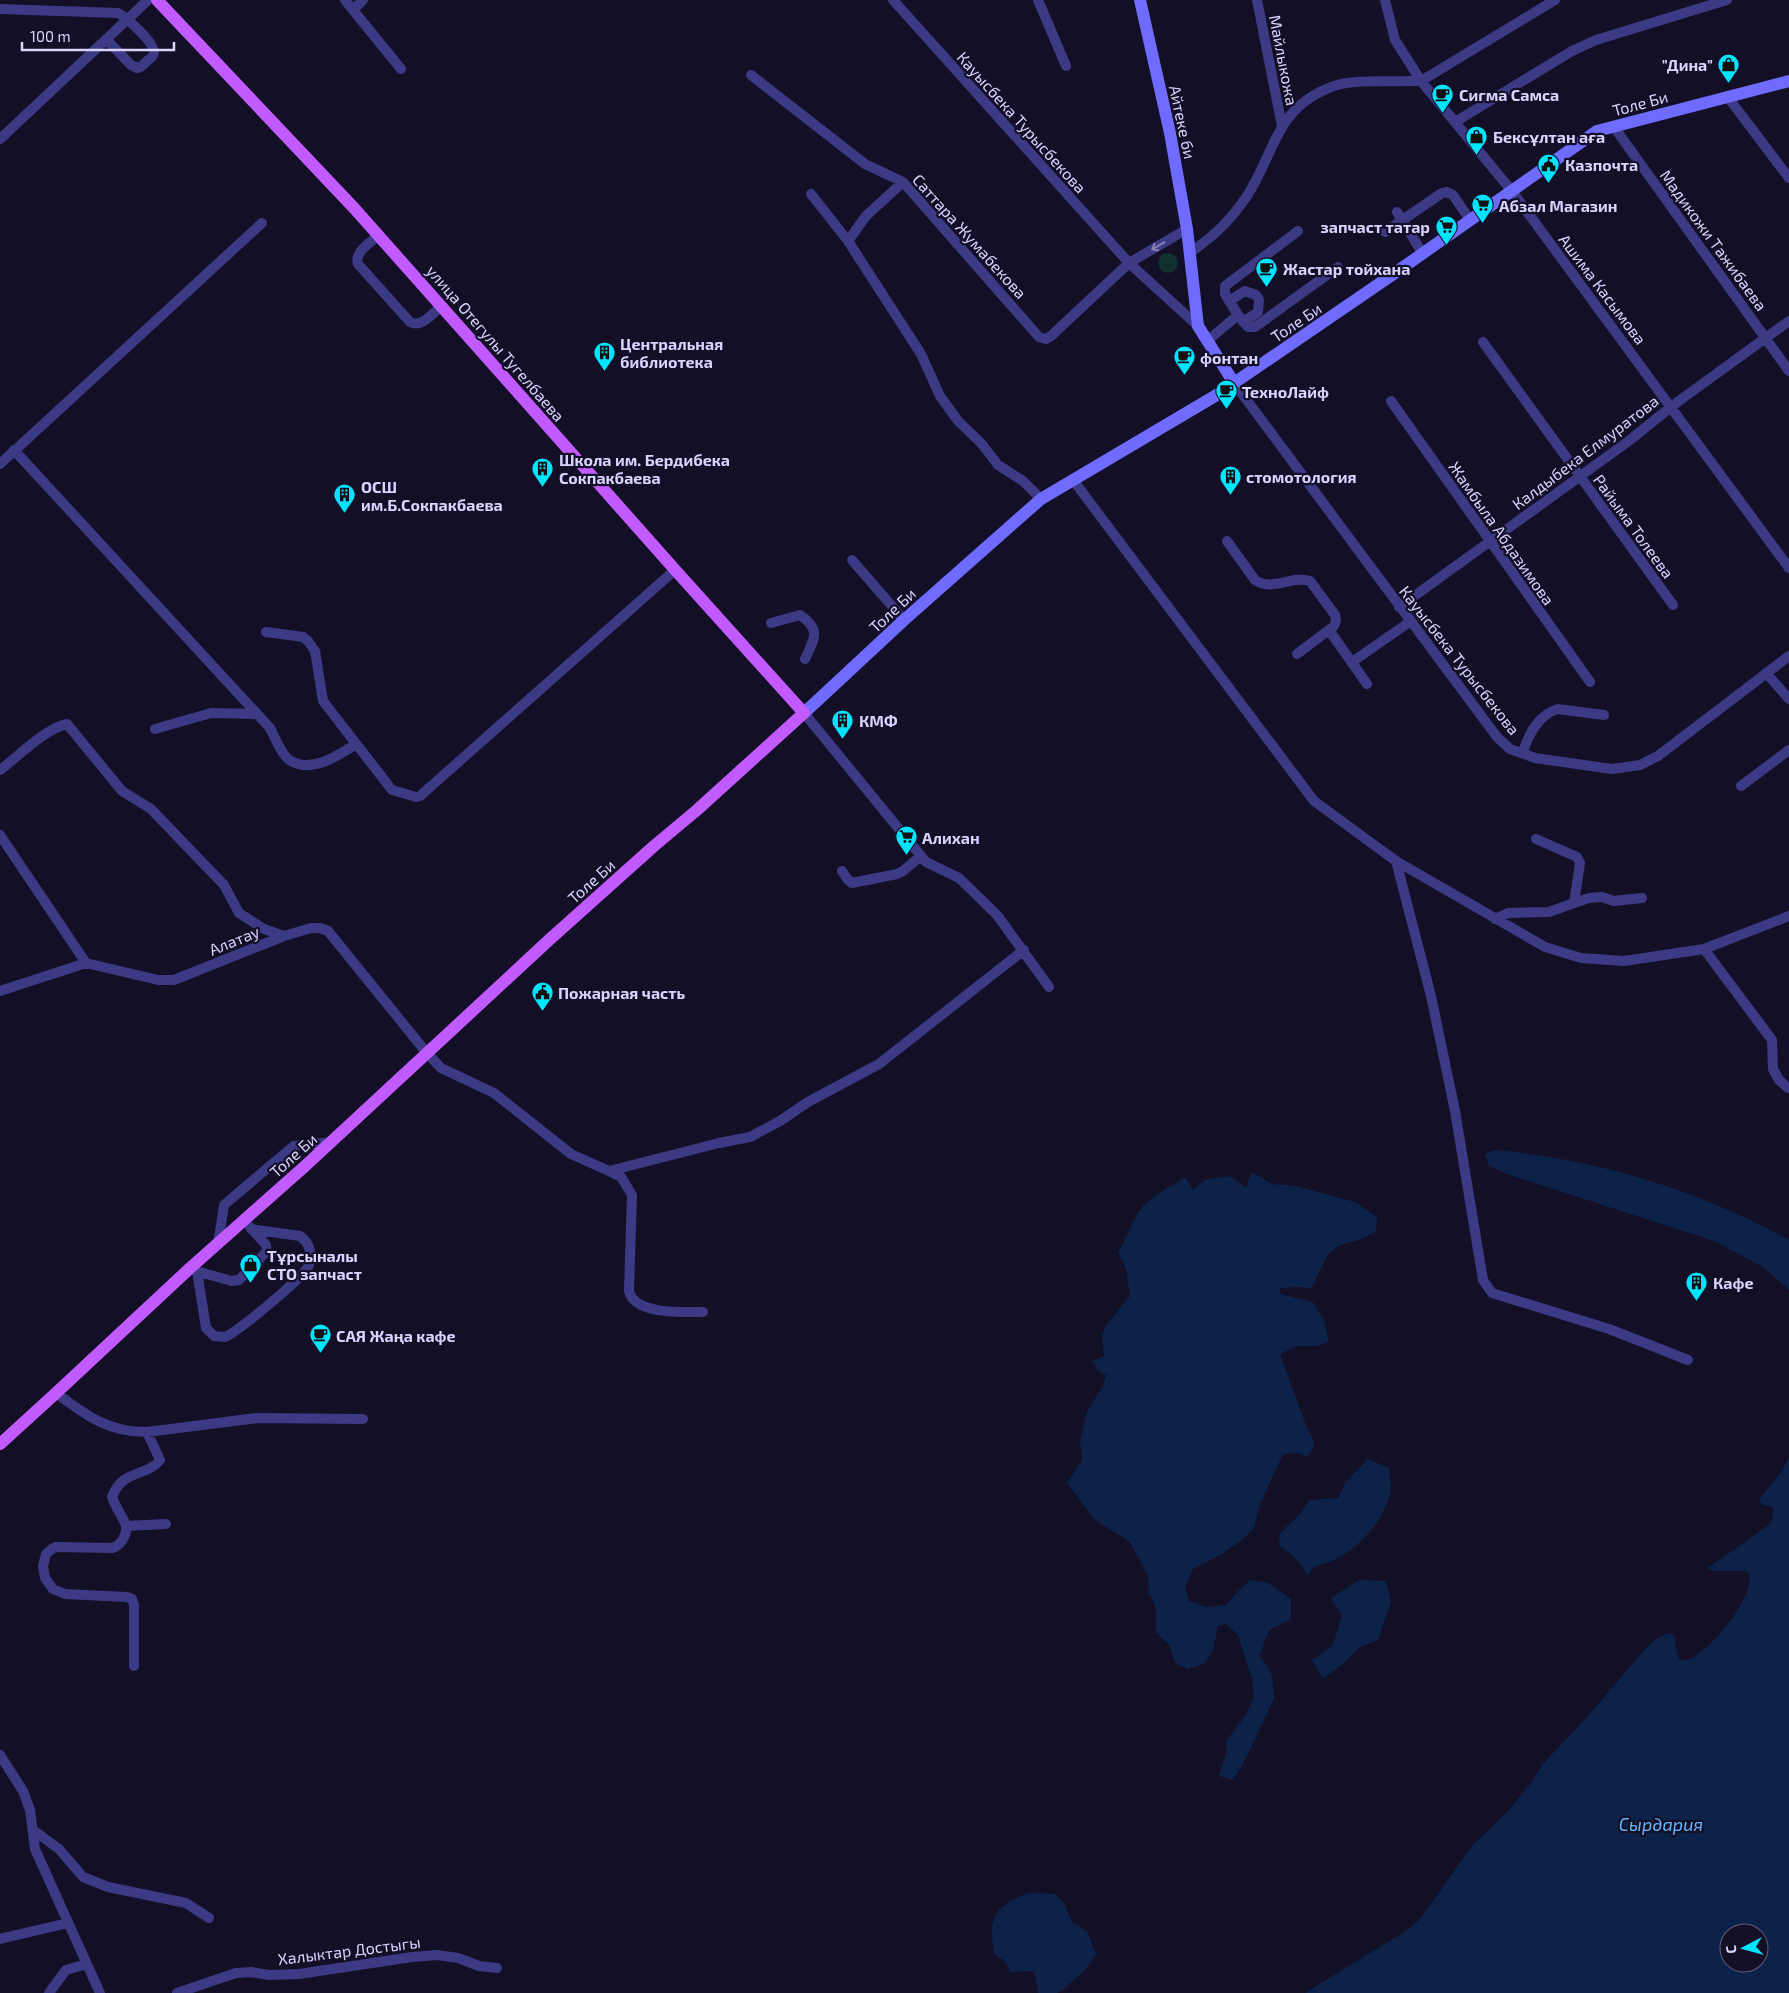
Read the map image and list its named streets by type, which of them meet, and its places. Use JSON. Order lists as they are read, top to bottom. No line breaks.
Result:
{"streets":{"main road":["Толе Би","улица Отегулы Тугелбаева"],"street":["Майлыкожа","Кауысбека Турысбекова","Айтеке би","Саттара Жумабекова","Мадикожи Тажибаева","Ашима Касымова","Калдыбека Елмуратова","Райыма Толеева","Жамбыла Абдазимова","Алатау","Халыктар Достыгы"]},"crossings":[["Толе Би","Кауысбека Турысбекова"],["Толе Би","Мадикожи Тажибаева"],["Толе Би","Ашима Касымова"],["Толе Би","улица Отегулы Тугелбаева"],["Толе Би","Алатау"],["Кауысбека Турысбекова","Айтеке би"],["Кауысбека Турысбекова","Саттара Жумабекова"],["Кауысбека Турысбекова","Калдыбека Елмуратова"],["Мадикожи Тажибаева","Калдыбека Елмуратова"],["Ашима Касымова","Калдыбека Елмуратова"],["Калдыбека Елмуратова","Райыма Толеева"],["Калдыбека Елмуратова","Жамбыла Абдазимова"]],"water":["Сырдария"],"places":{"shop":["\"Дина\"","Бексұлтан аға","Тұрсыналы СТО запчаст"],"cafe":["Сигма Самса","Жастар тойхана","фонтан","ТехноЛайф","САЯ Жаңа кафе"],"public building":["Казпочта","Пожарная часть"],"supermarket":["Абзал Магазин","запчаст татар","Алихан"],"building":["Центральная библиотека","Школа им. Бердибека Сокпакбаева","стомотология","ОСШ им.Б.Сокпакбаева","КМФ","Кафе"]},"scale_bar":"100 m","north":"left"}
